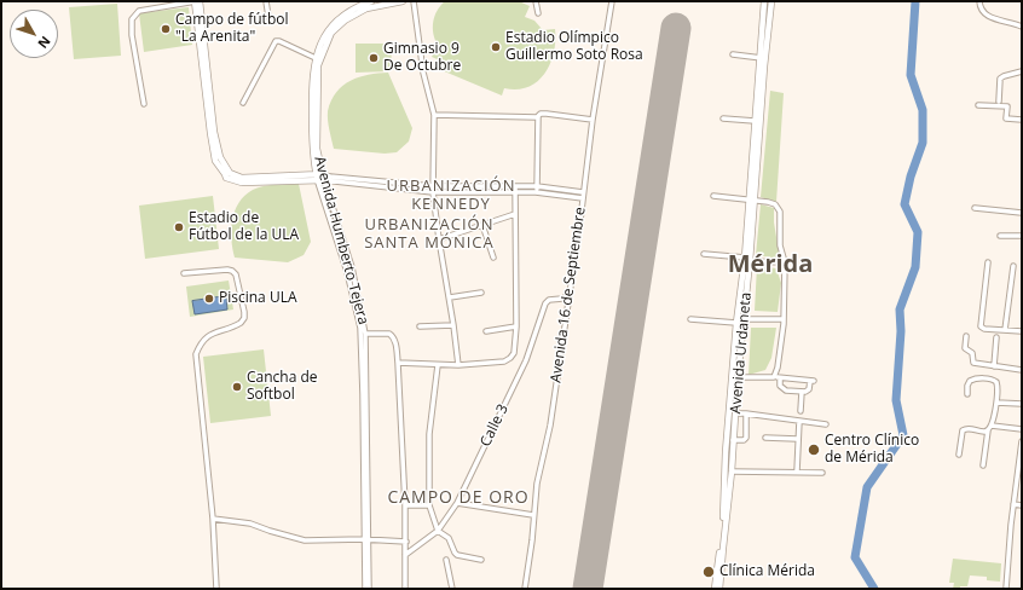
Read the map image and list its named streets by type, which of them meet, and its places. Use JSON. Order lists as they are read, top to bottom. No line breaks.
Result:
{"streets":{"street":["Avenida Humberto Tejera","Avenida 16 de Septiembre","Avenida Urdaneta","Calle 3"]},"crossings":[["Avenida 16 de Septiembre","Calle 3"]],"districts":["URBANIZACIÓN KENNEDY","URBANIZACIÓN SANTA MÓNICA","Mérida","CAMPO DE ORO"],"places":["Campo de fútbol \"La Arenita\"","Estadio Olímpico Guillermo Soto Rosa","Gimnasio 9 De Octubre","Estadio de Fútbol de la ULA","Piscina ULA","Cancha de Softbol","Centro Clínico de Mérida","Clínica Mérida"],"north":"bottom right"}
